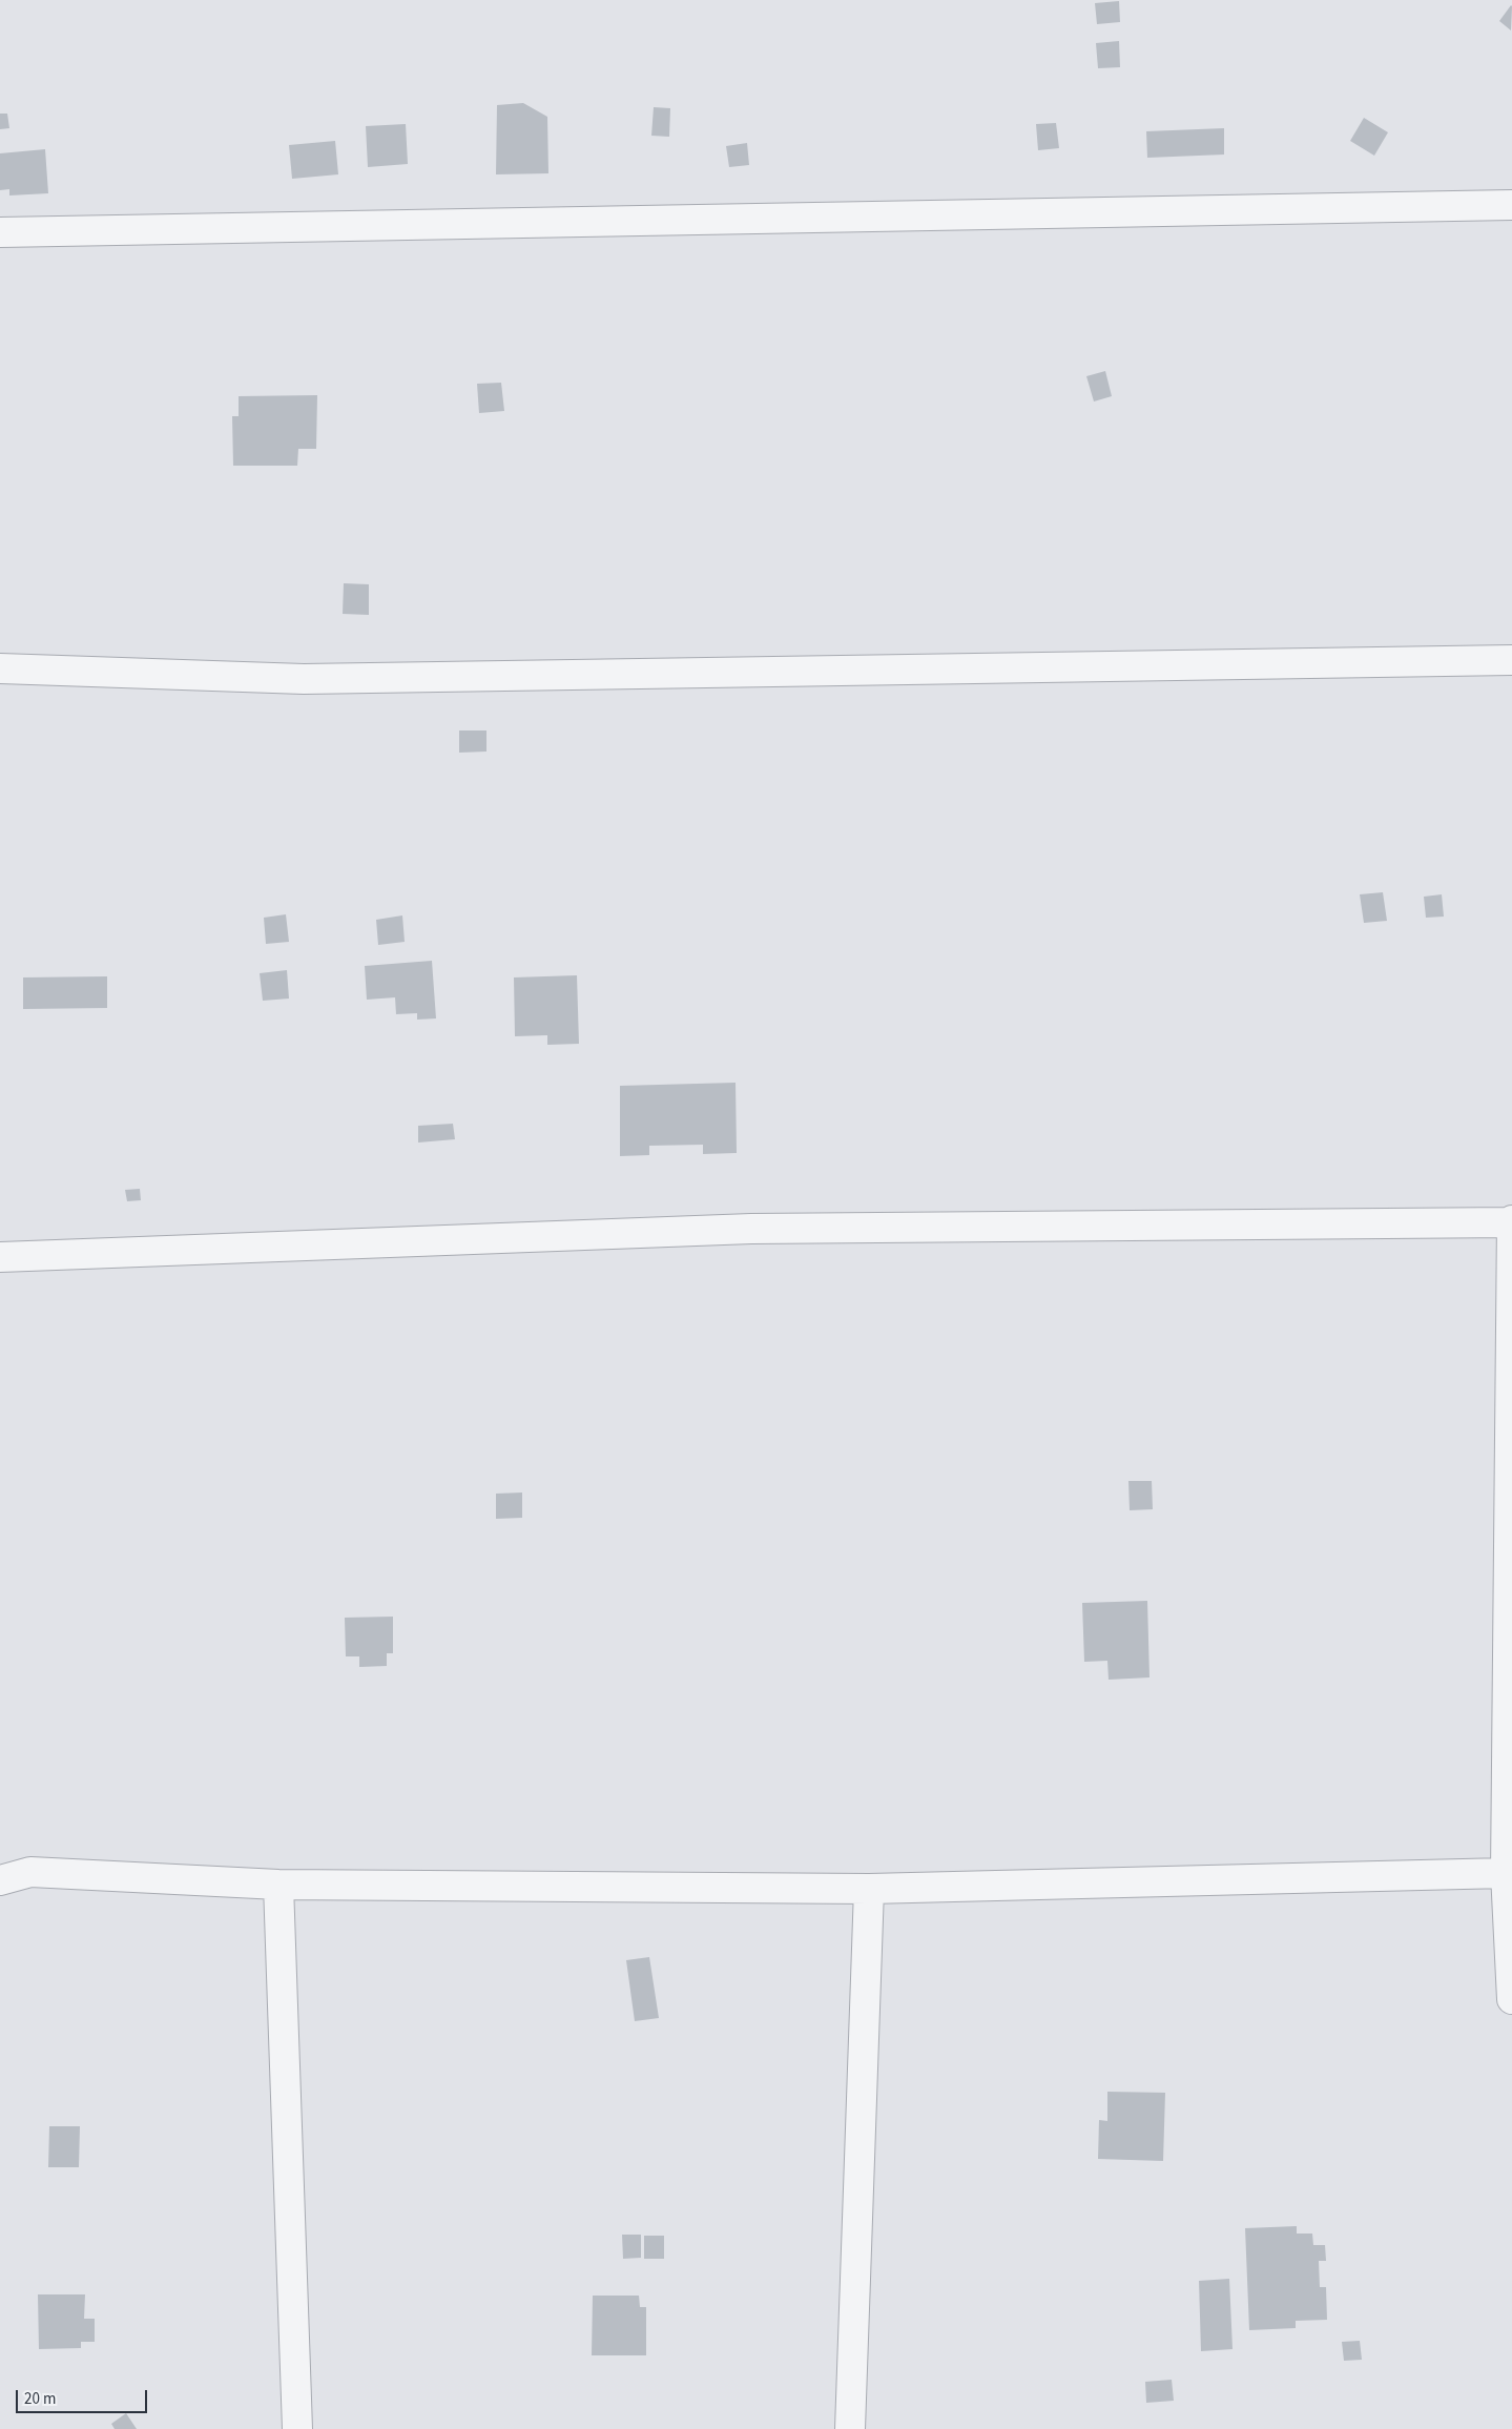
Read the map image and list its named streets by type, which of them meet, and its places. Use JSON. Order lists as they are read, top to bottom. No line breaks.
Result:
{"scale_bar":"20 m"}
